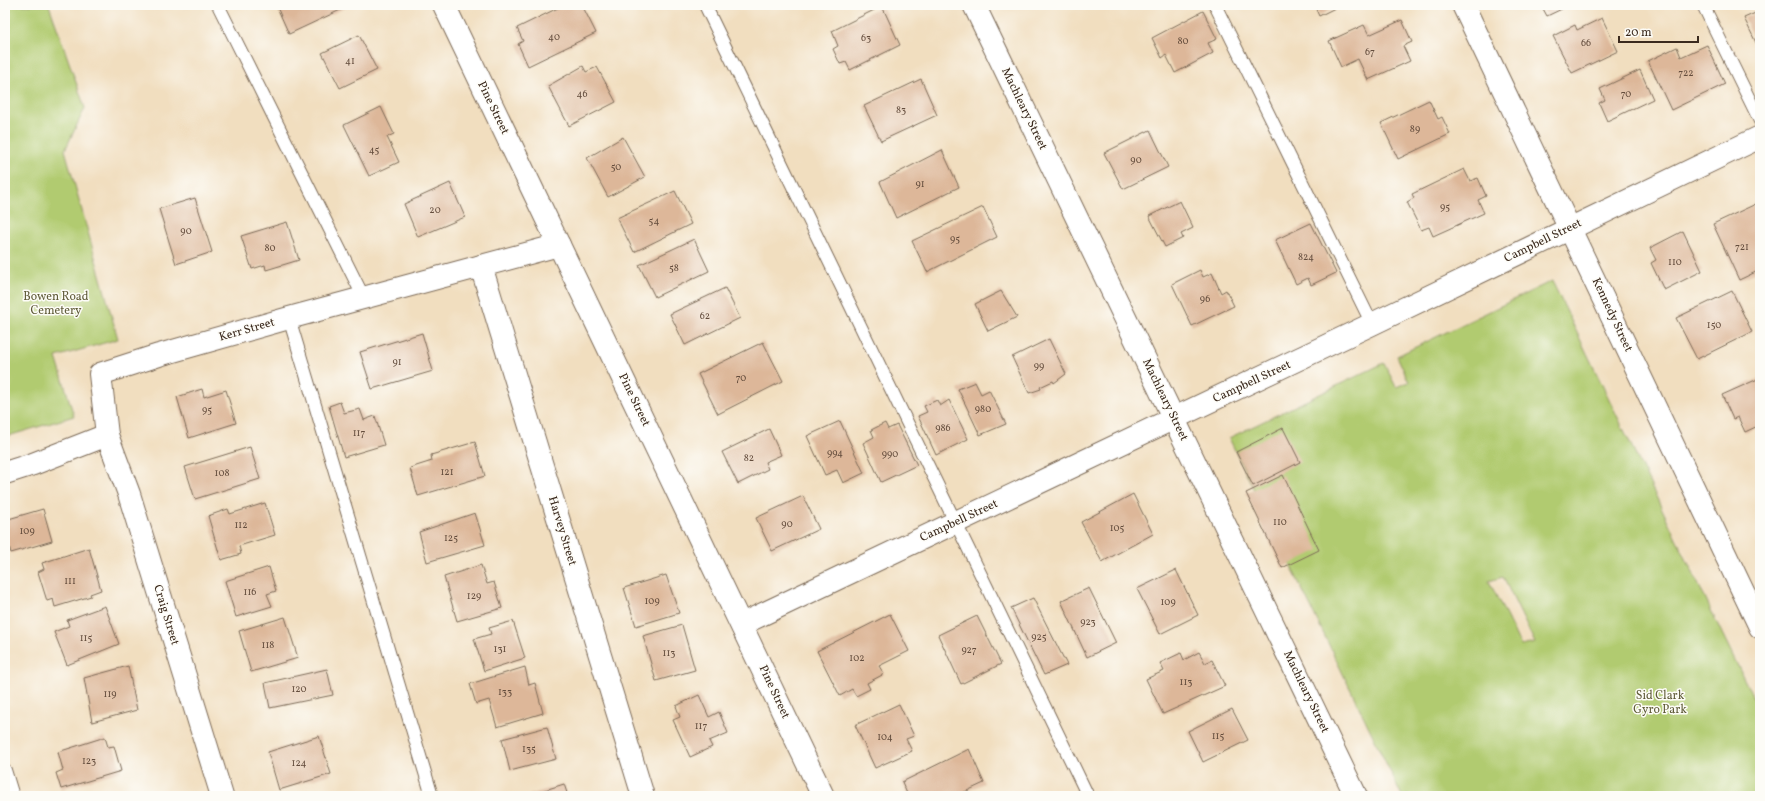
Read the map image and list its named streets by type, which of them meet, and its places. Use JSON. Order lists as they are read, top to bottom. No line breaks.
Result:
{"streets":{"street":["Pine Street","Machleary Street","Campbell Street","Kennedy Street","Kerr Street","Harvey Street","Craig Street"]},"crossings":[["Pine Street","Campbell Street"],["Pine Street","Kerr Street"],["Machleary Street","Campbell Street"],["Campbell Street","Kennedy Street"],["Kerr Street","Harvey Street"],["Kerr Street","Craig Street"]],"parks":["Bowen Road Cemetery","Sid Clark Gyro Park"],"house_numbers":["40","63","80","66","67","41","722","46","70","83","89","45","90","50","91","95","20","54","90","95","721","80","824","110","58","96","62","150","91","99","70","980","95","986","117","994","990","82","121","108","110","90","112","105","109","125","111","116","129","109","109","923","925","115","118","131","927","113","102","113","120","133","119","117","115","104","135","123","124"],"scale_bar":"20 m"}
